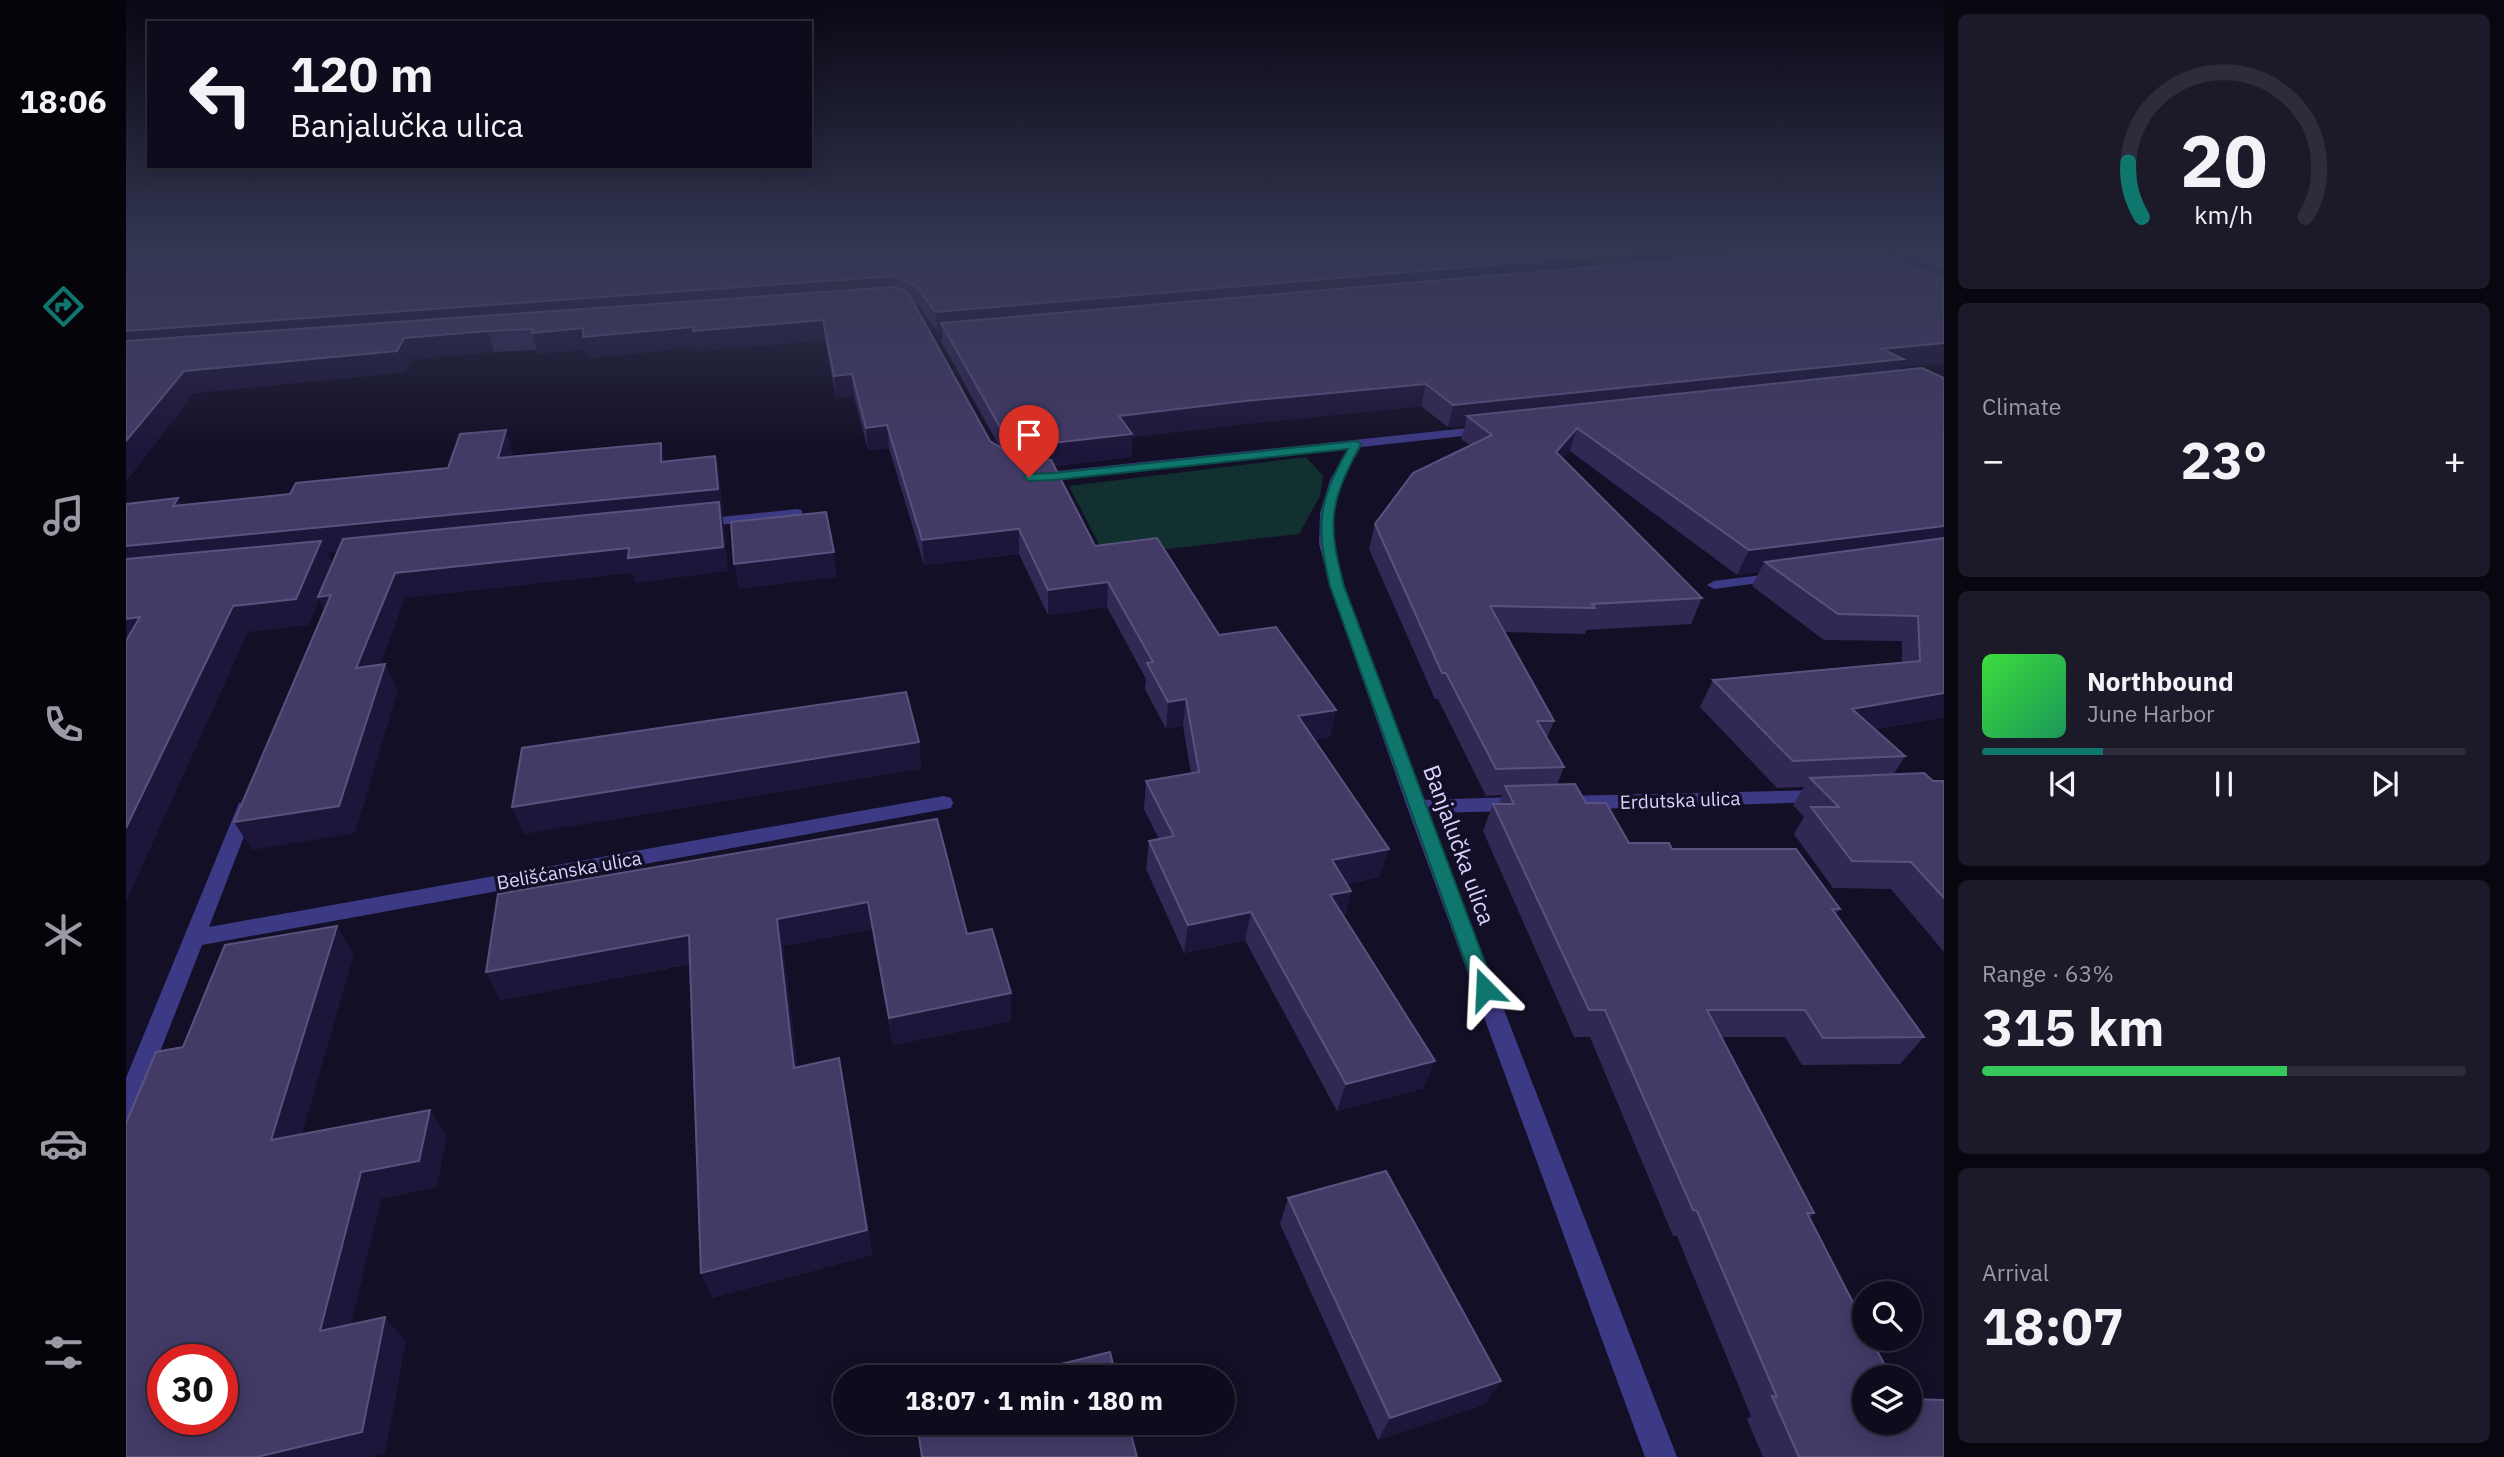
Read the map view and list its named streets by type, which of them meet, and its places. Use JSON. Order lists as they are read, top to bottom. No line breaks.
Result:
{"streets":{"street":["Erdutska ulica","Banjalučka ulica","Belišćanska ulica"]},"crossings":[["Erdutska ulica","Banjalučka ulica"]],"page":{"tabs":"18:06","turn":["120 m","Banjalučka ulica"],"tile":["Climate",["Range · 63%","315 km"],["Arrival","18:07"]],"heat":["−","23°","+"],"song":["Northbound","June Harbor"],"limit":"30","trip":"18:07 · 1 min · 180 m","gauge":["20","km/h"]}}
